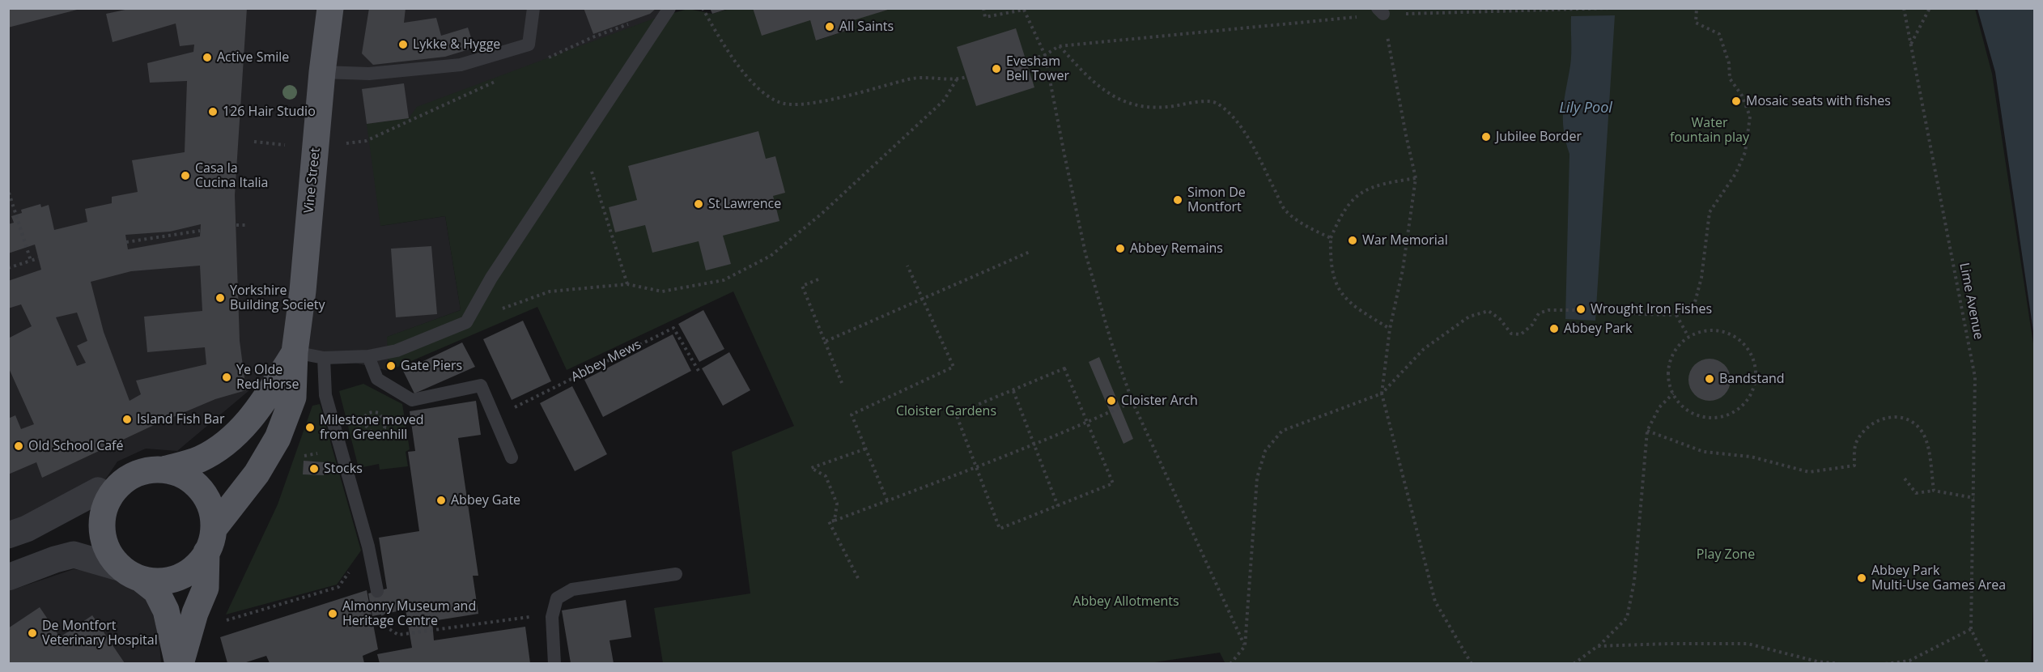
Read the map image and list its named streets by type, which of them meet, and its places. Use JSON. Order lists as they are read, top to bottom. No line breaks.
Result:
{"streets":{"main road":["Vine Street"],"path":["Lime Avenue","Abbey Mews"]},"water":["Lily Pool"],"parks":["Water fountain play","Cloister Gardens","Play Zone","Abbey Allotments"],"places":["All Saints","Lykke & Hygge","Active Smile","Evesham Bell Tower","Mosaic seats with fishes","126 Hair Studio","Jubilee Border","Casa la Cucina Italia","Simon De Montfort","St Lawrence","War Memorial","Abbey Remains","Yorkshire Building Society","Wrought Iron Fishes","Abbey Park","Gate Piers","Ye Olde Red Horse","Bandstand","Cloister Arch","Island Fish Bar","Milestone moved from Greenhill","Old School Café","Stocks","Abbey Gate","Abbey Park Multi-Use Games Area","Almonry Museum and Heritage Centre","De Montfort Veterinary Hospital"]}
